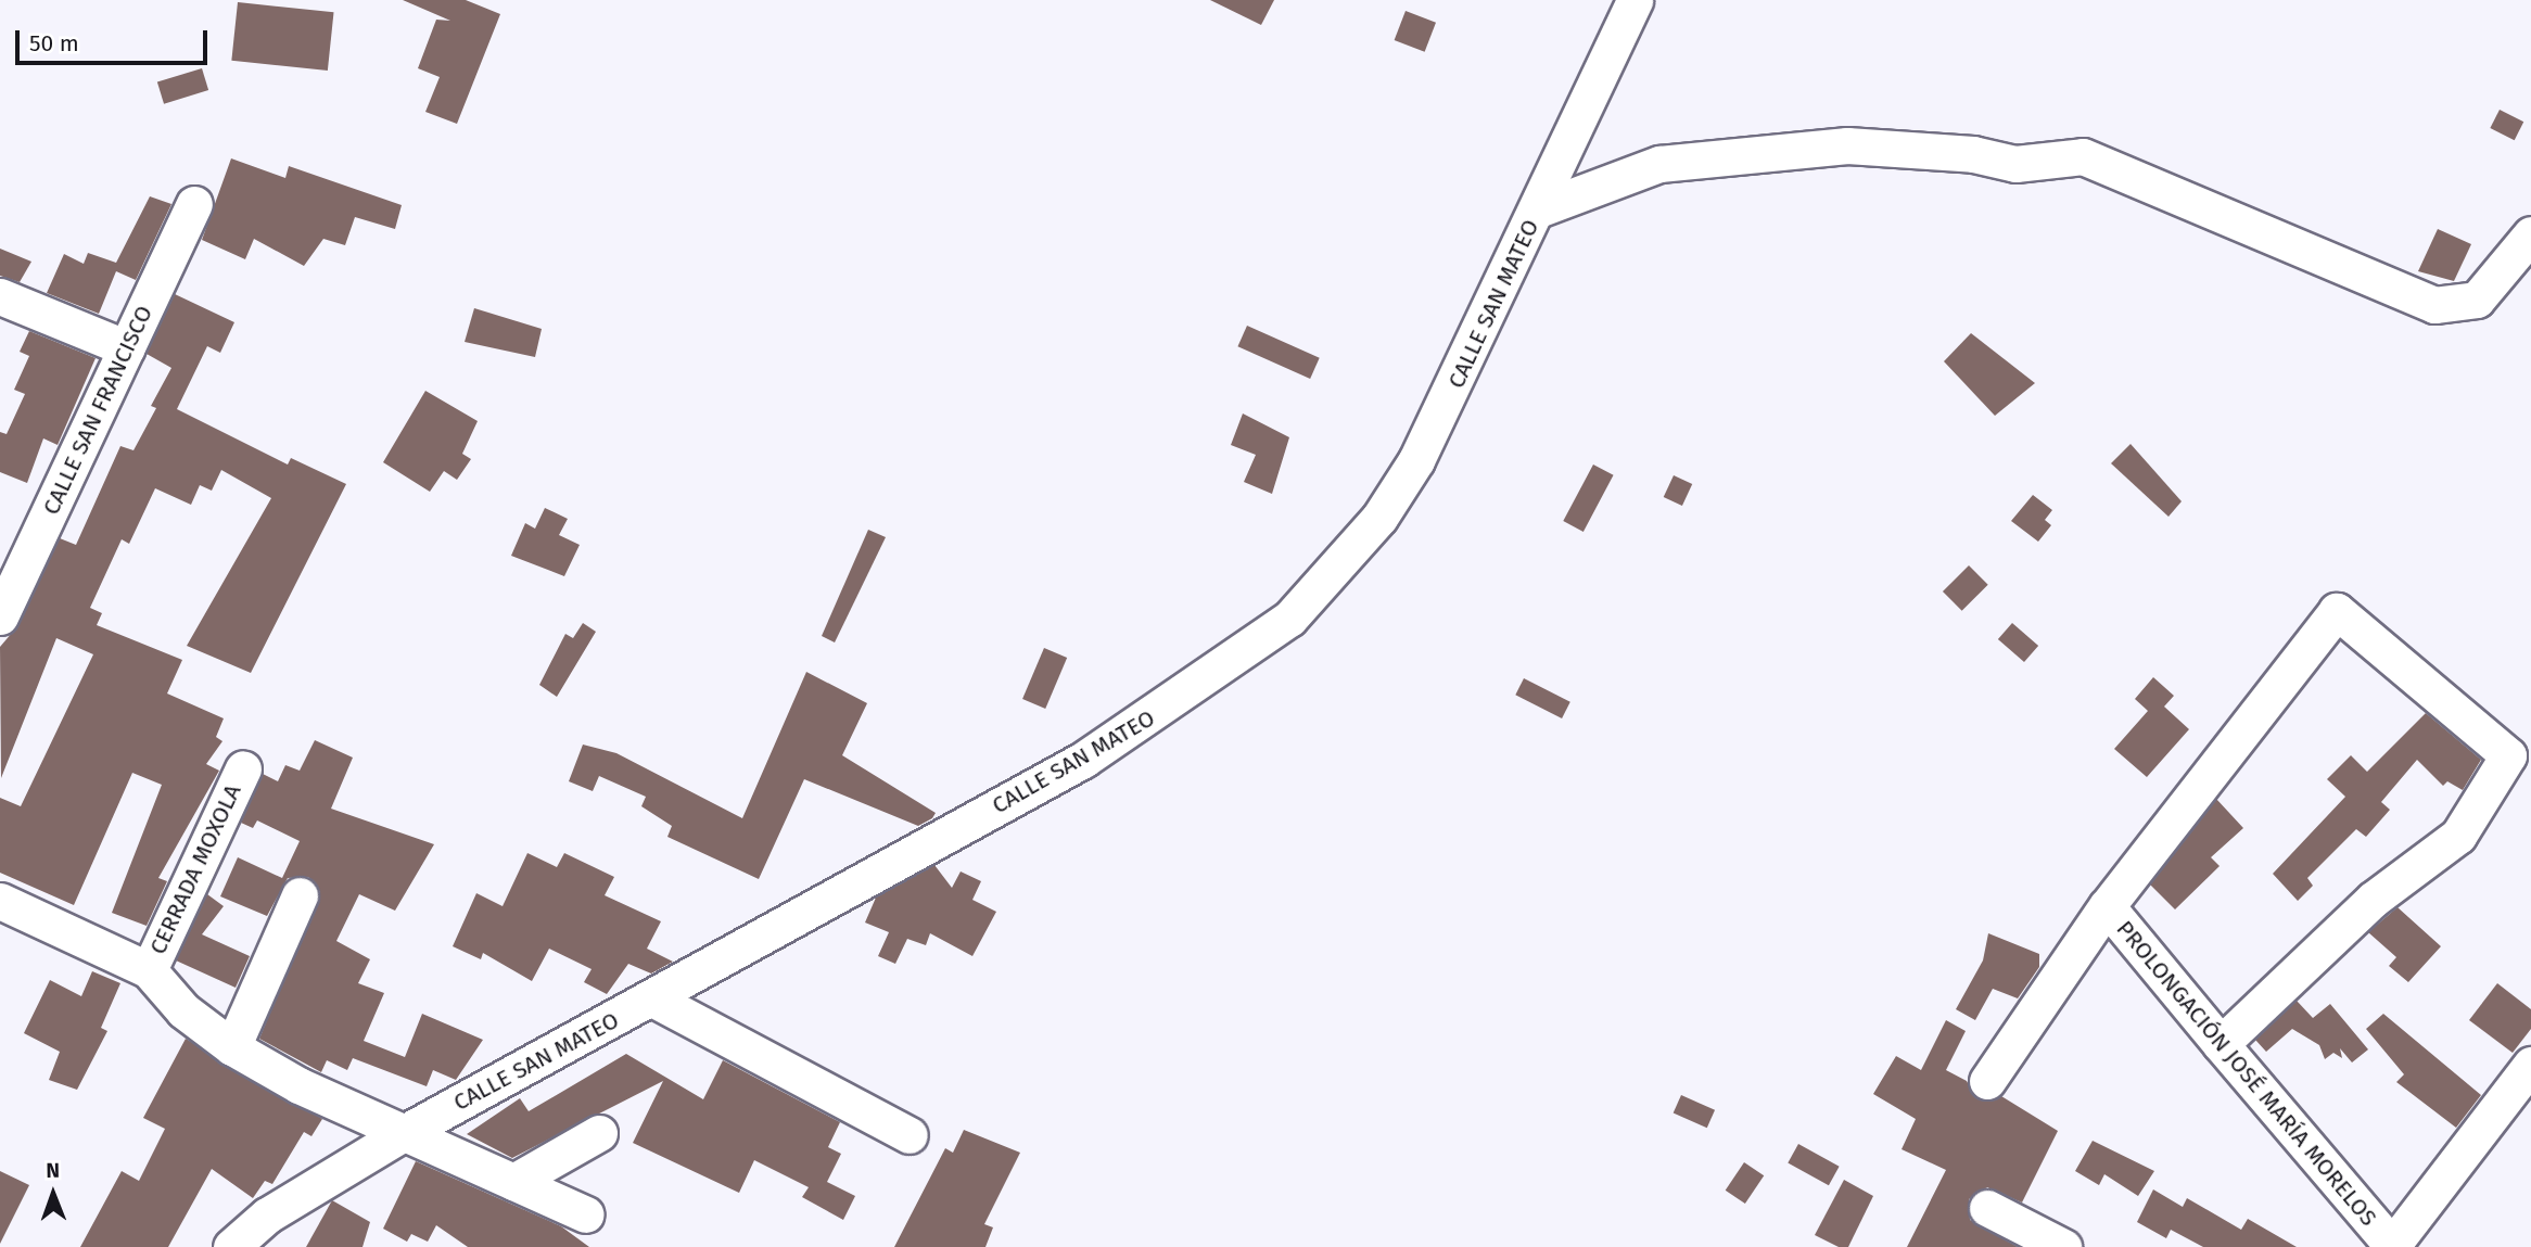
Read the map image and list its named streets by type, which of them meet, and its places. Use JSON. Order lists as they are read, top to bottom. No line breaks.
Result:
{"streets":{"street":["CALLE SAN MATEO","CALLE SAN FRANCISCO","CERRADA MOXOLA","PROLONGACIÓN JOSÉ MARÍA MORELOS"]},"scale_bar":"50 m","north":"top"}
